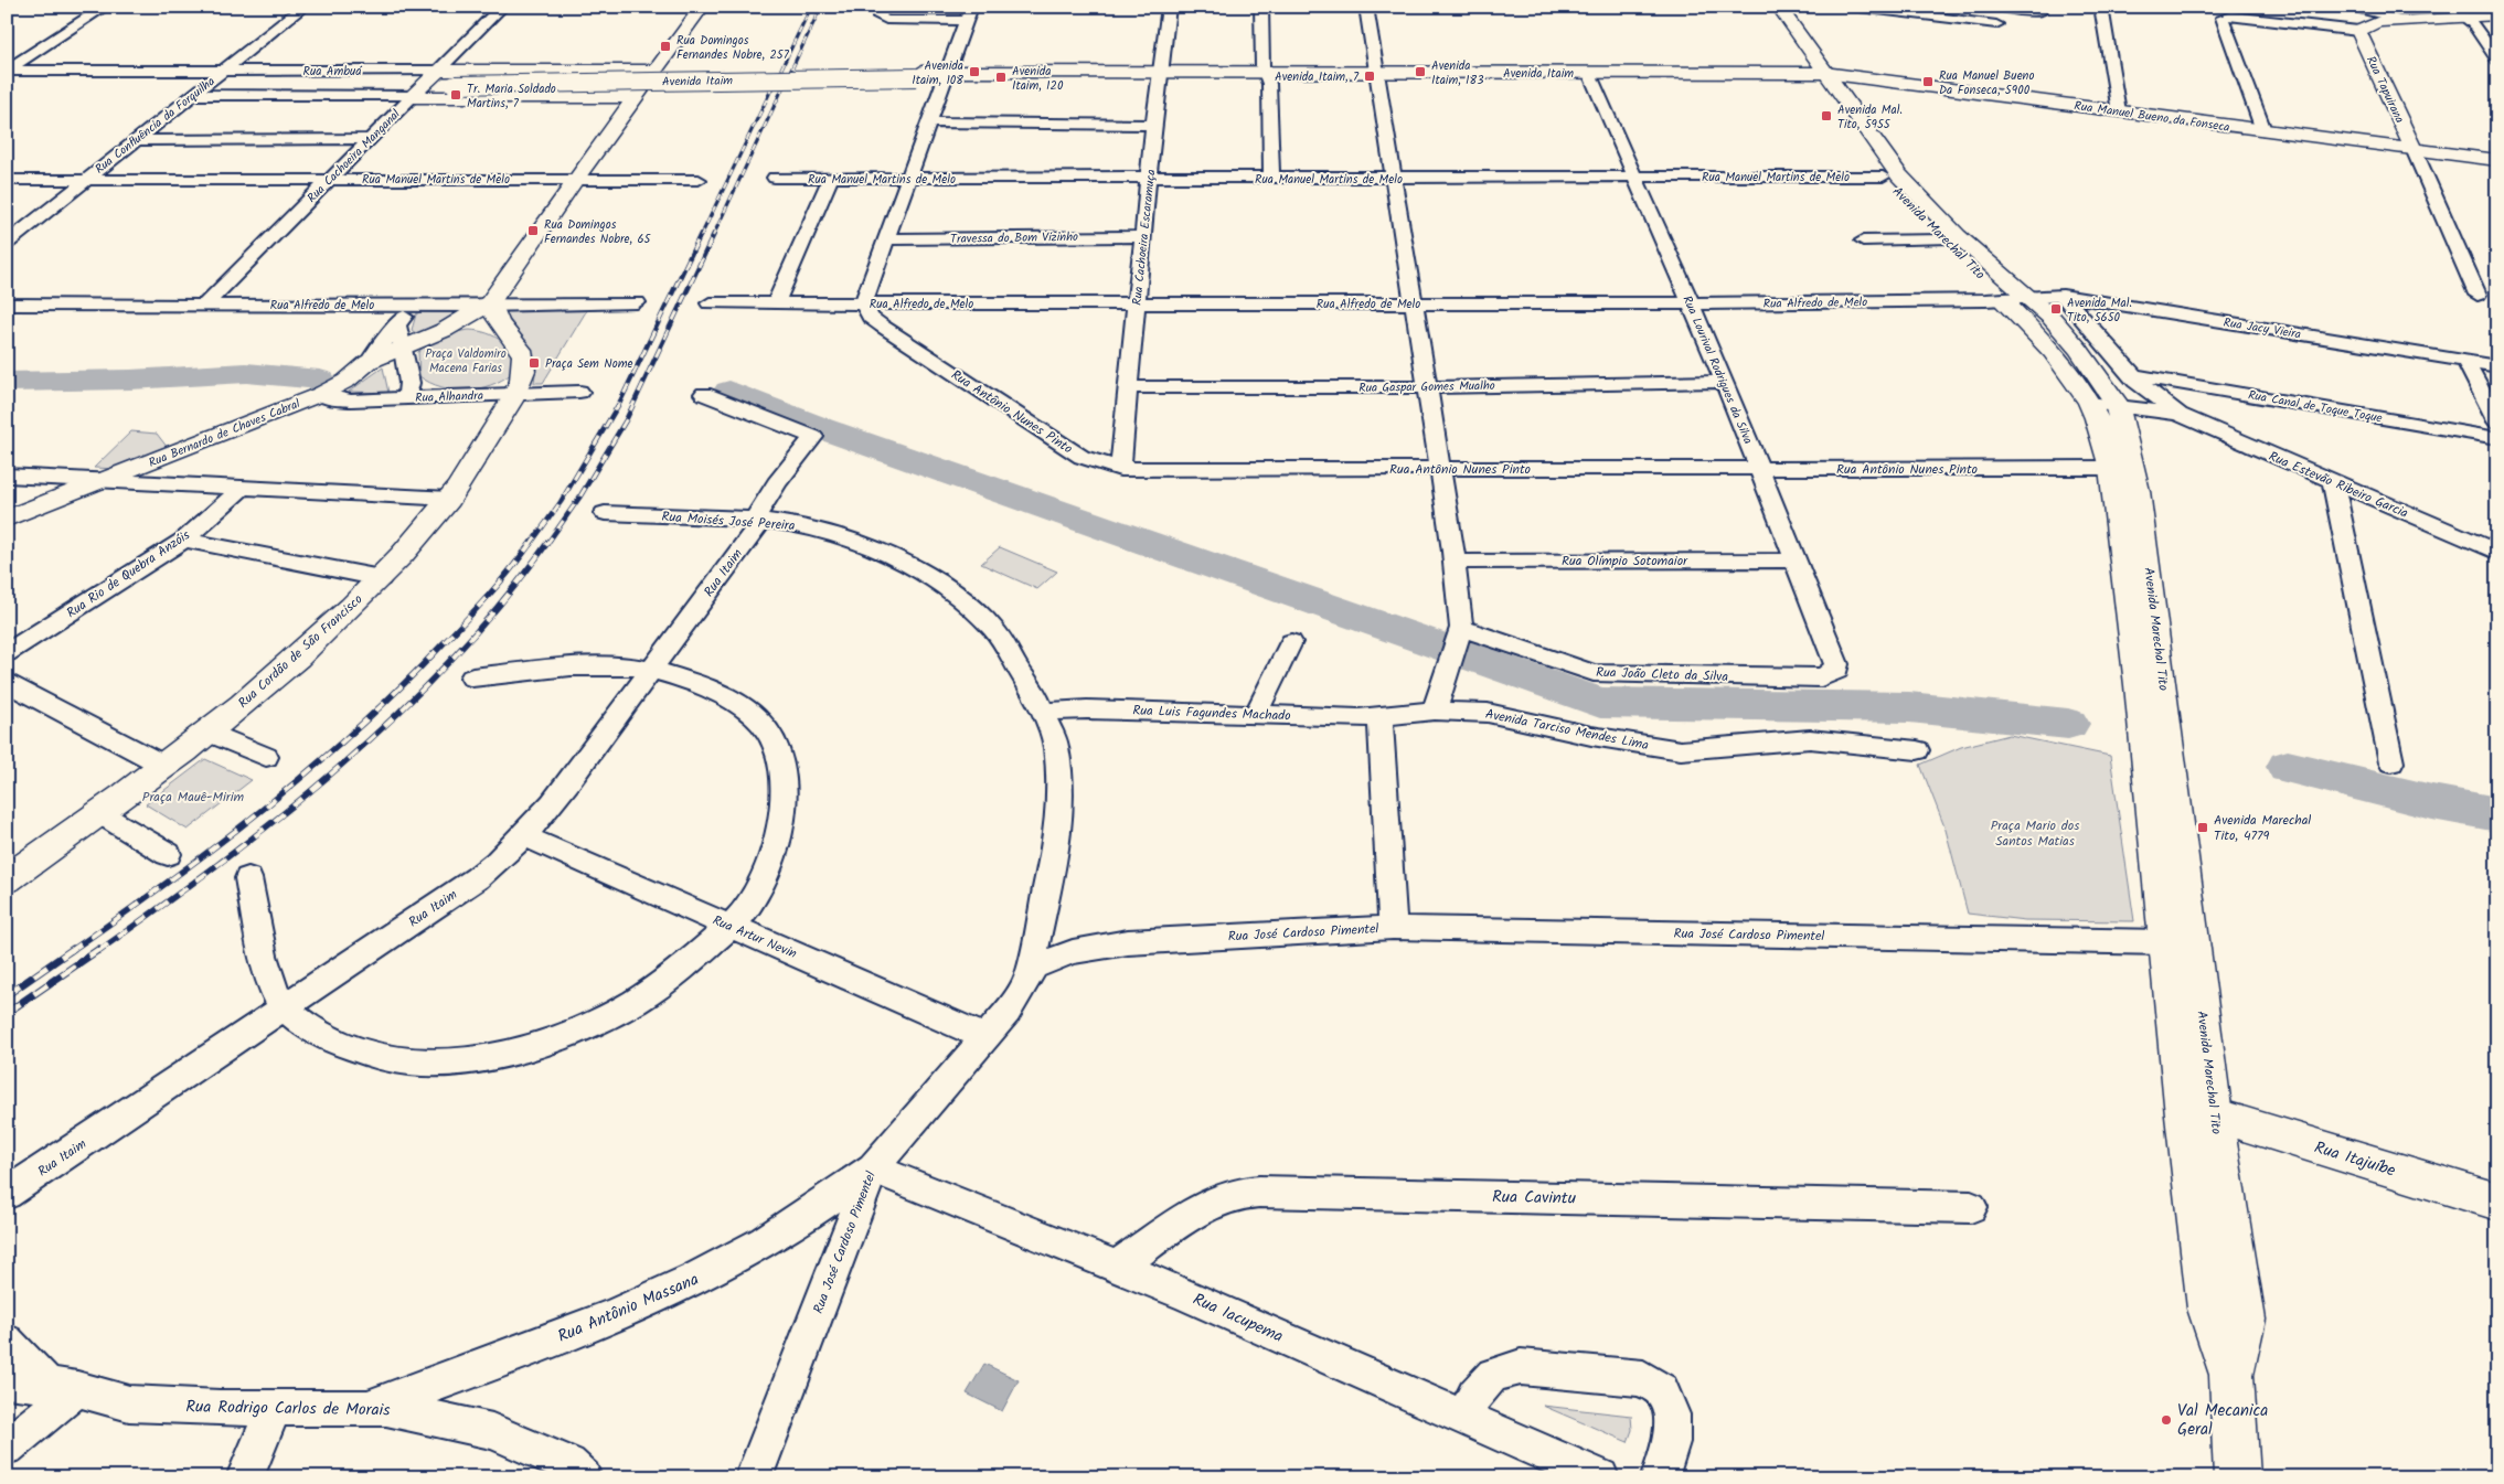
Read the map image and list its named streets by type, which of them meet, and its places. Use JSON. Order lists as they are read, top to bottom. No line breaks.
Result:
{"streets":{"street":["Rua Ambuá","Avenida Itaim","Rua Tapuirana","Rua Manuel Bueno da Fonseca","Rua Confluência da Forquilha","Rua Cachoeira Manganal","Rua Manuel Martins de Melo","Avenida Marechal Tito","Travessa do Bom Vizinho","Rua Cachoeira Escaramuça","Rua Alfredo de Melo","Rua Jacy Vieira","Rua Lourival Rodrigues da Silva","Rua Gaspar Gomes Mualho","Rua Alhandra","Rua Canal de Toque Toque","Rua Antônio Nunes Pinto","Rua Bernardo de Chaves Cabral","Rua Estevão Ribeiro Garcia","Rua Moisés José Pereira","Rua Olímpio Sotomaior","Rua Itaim","Rua Rio de Quebra Anzóis","Rua Cordão de São Francisco","Rua João Cleto da Silva","Rua Luis Fagundes Machado","Avenida Tarciso Mendes Lima","Rua José Cardoso Pimentel","Rua Artur Nevin","Rua Itajuíbe","Rua Cavintu","Rua Antônio Massana","Rua Iacupema","Rua Rodrigo Carlos de Morais"]},"crossings":[["Rua Ambuá","Avenida Itaim"],["Rua Ambuá","Rua Confluência da Forquilha"],["Rua Ambuá","Rua Cachoeira Manganal"],["Avenida Itaim","Rua Manuel Bueno da Fonseca"],["Avenida Itaim","Rua Cachoeira Manganal"],["Avenida Itaim","Avenida Marechal Tito"],["Avenida Itaim","Rua Cachoeira Escaramuça"],["Avenida Itaim","Rua Lourival Rodrigues da Silva"],["Rua Tapuirana","Rua Manuel Bueno da Fonseca"],["Rua Manuel Bueno da Fonseca","Avenida Marechal Tito"],["Rua Confluência da Forquilha","Rua Manuel Martins de Melo"],["Rua Cachoeira Manganal","Rua Manuel Martins de Melo"],["Rua Cachoeira Manganal","Rua Alfredo de Melo"],["Rua Manuel Martins de Melo","Avenida Marechal Tito"],["Rua Manuel Martins de Melo","Rua Cachoeira Escaramuça"],["Rua Manuel Martins de Melo","Rua Lourival Rodrigues da Silva"],["Avenida Marechal Tito","Rua Alfredo de Melo"],["Avenida Marechal Tito","Rua Jacy Vieira"],["Avenida Marechal Tito","Rua Antônio Nunes Pinto"],["Avenida Marechal Tito","Rua Estevão Ribeiro Garcia"],["Avenida Marechal Tito","Rua José Cardoso Pimentel"],["Avenida Marechal Tito","Rua Itajuíbe"],["Travessa do Bom Vizinho","Rua Cachoeira Escaramuça"],["Rua Cachoeira Escaramuça","Rua Alfredo de Melo"],["Rua Cachoeira Escaramuça","Rua Gaspar Gomes Mualho"],["Rua Cachoeira Escaramuça","Rua Antônio Nunes Pinto"],["Rua Alfredo de Melo","Rua Jacy Vieira"],["Rua Alfredo de Melo","Rua Lourival Rodrigues da Silva"],["Rua Alfredo de Melo","Rua Antônio Nunes Pinto"],["Rua Alfredo de Melo","Rua Bernardo de Chaves Cabral"],["Rua Alfredo de Melo","Rua Cordão de São Francisco"],["Rua Jacy Vieira","Rua Estevão Ribeiro Garcia"],["Rua Lourival Rodrigues da Silva","Rua Gaspar Gomes Mualho"],["Rua Lourival Rodrigues da Silva","Rua Antônio Nunes Pinto"],["Rua Lourival Rodrigues da Silva","Rua Olímpio Sotomaior"],["Rua Lourival Rodrigues da Silva","Rua João Cleto da Silva"],["Rua Alhandra","Rua Bernardo de Chaves Cabral"],["Rua Alhandra","Rua Cordão de São Francisco"],["Rua Canal de Toque Toque","Rua Estevão Ribeiro Garcia"],["Rua Moisés José Pereira","Rua Itaim"],["Rua Moisés José Pereira","Rua Luis Fagundes Machado"],["Rua Moisés José Pereira","Rua José Cardoso Pimentel"],["Rua Itaim","Rua Artur Nevin"],["Rua Luis Fagundes Machado","Avenida Tarciso Mendes Lima"],["Rua José Cardoso Pimentel","Rua Artur Nevin"],["Rua José Cardoso Pimentel","Rua Antônio Massana"],["Rua José Cardoso Pimentel","Rua Iacupema"],["Rua Cavintu","Rua Iacupema"],["Rua Antônio Massana","Rua Iacupema"],["Rua Antônio Massana","Rua Rodrigo Carlos de Morais"]],"parks":["Praça Valdomiro Macena Farias","Praça Mauê-Mirim","Praça Mario dos Santos Matias"],"places":{"transit":["Rua Domingos Fernandes Nobre, 257","Avenida Itaim, 108","Avenida Itaim, 183","Avenida Itaim, 7","Avenida Itaim, 120","Rua Manuel Bueno Da Fonseca, 5900","Tr. Maria Soldado Martins, 7","Avenida Mal. Tito, 5955","Rua Domingos Fernandes Nobre, 65","Avenida Mal. Tito, 5650","Praça Sem Nome","Avenida Marechal Tito, 4779"],"other":["Val Mecanica Geral"]}}
